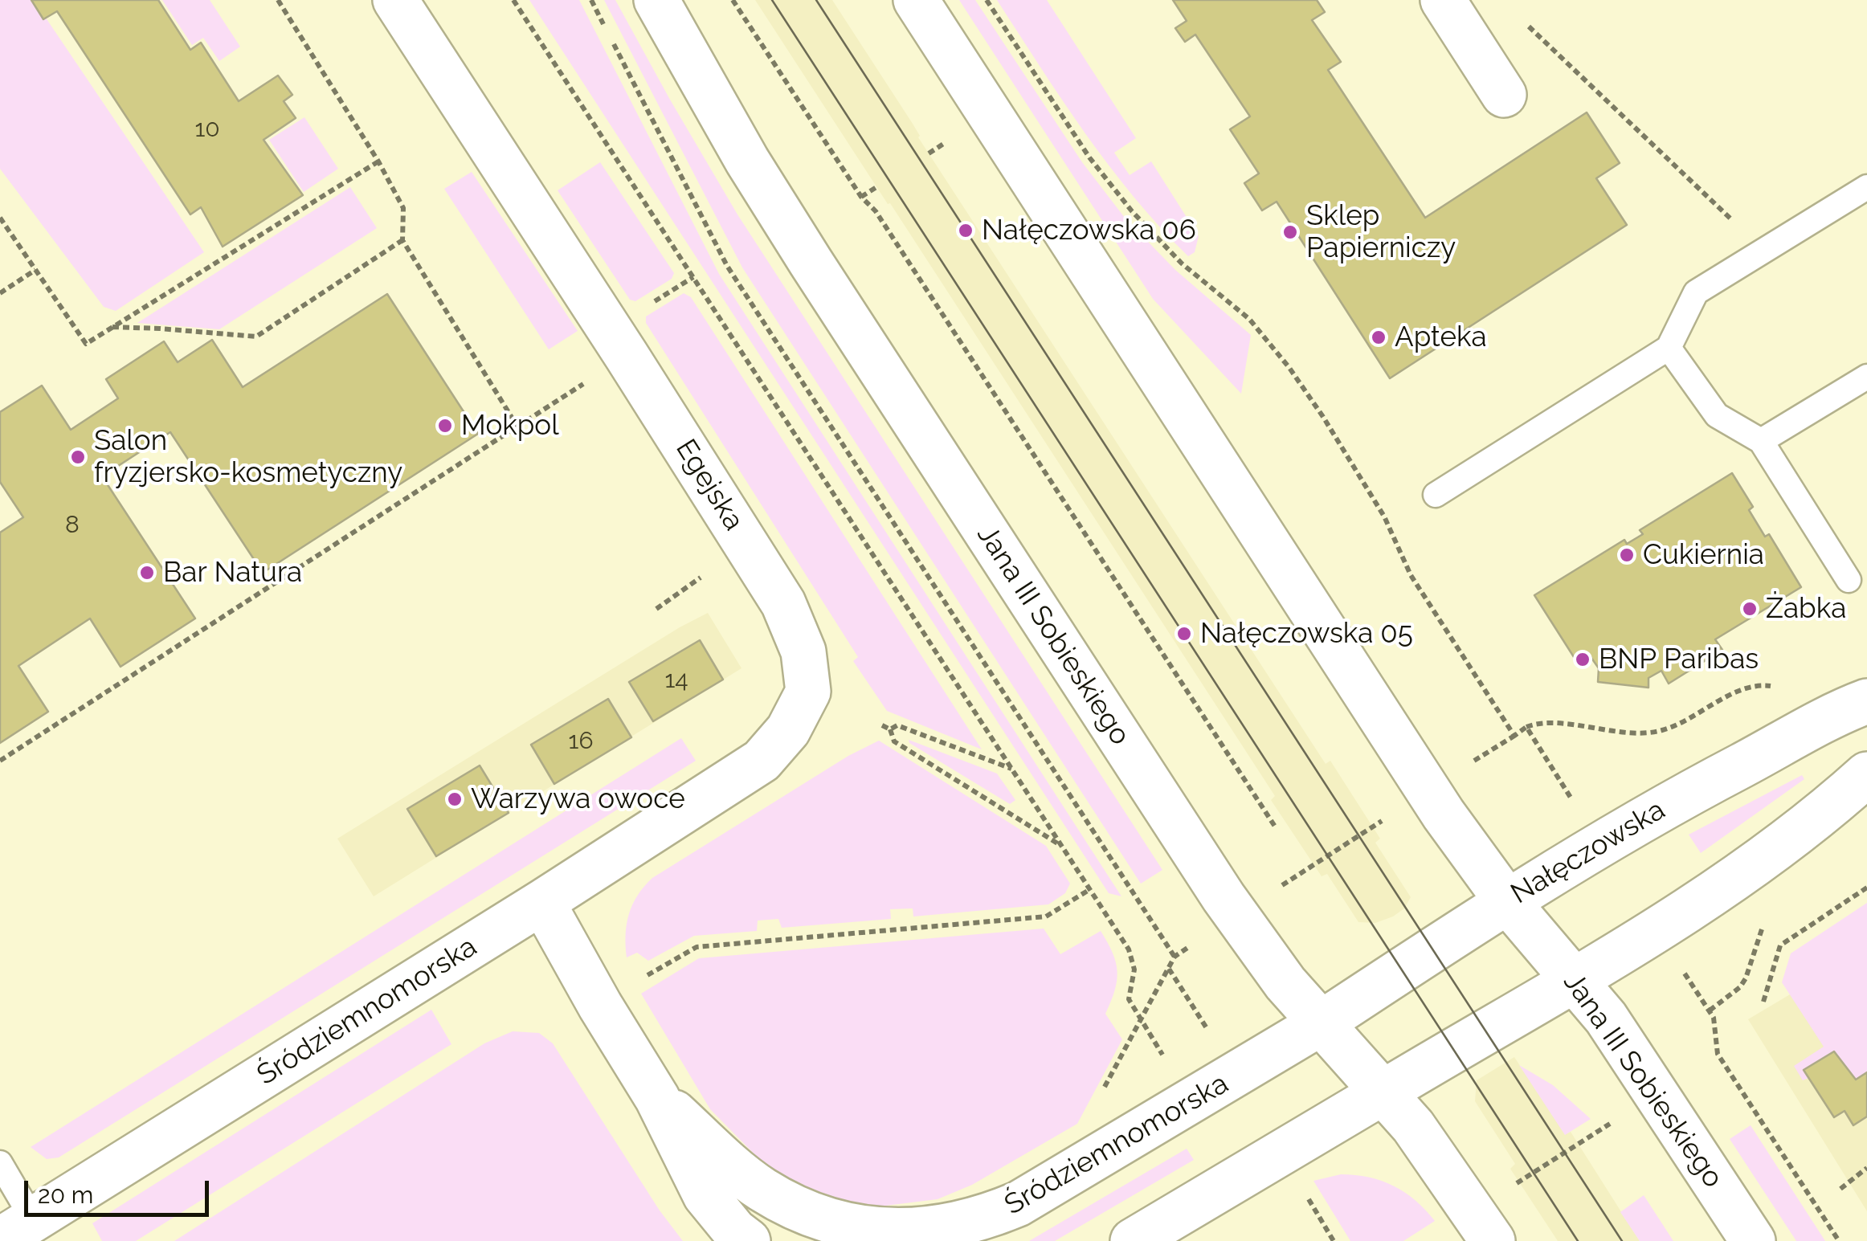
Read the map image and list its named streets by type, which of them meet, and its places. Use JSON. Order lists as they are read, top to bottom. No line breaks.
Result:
{"streets":{"street":["Egejska","Jana III Sobieskiego","Nałęczowska","Śródziemnomorska"]},"crossings":[["Egejska","Śródziemnomorska"],["Jana III Sobieskiego","Nałęczowska"],["Jana III Sobieskiego","Śródziemnomorska"],["Nałęczowska","Śródziemnomorska"]],"places":["Nałęczowska 06","Sklep Papierniczy","Apteka","Mokpol","Salon fryzjersko-kosmetyczny","Cukiernia","Bar Natura","Żabka","Nałęczowska 05","BNP Paribas","Warzywa owoce"],"house_numbers":["10","8","14","16"],"scale_bar":"20 m"}
